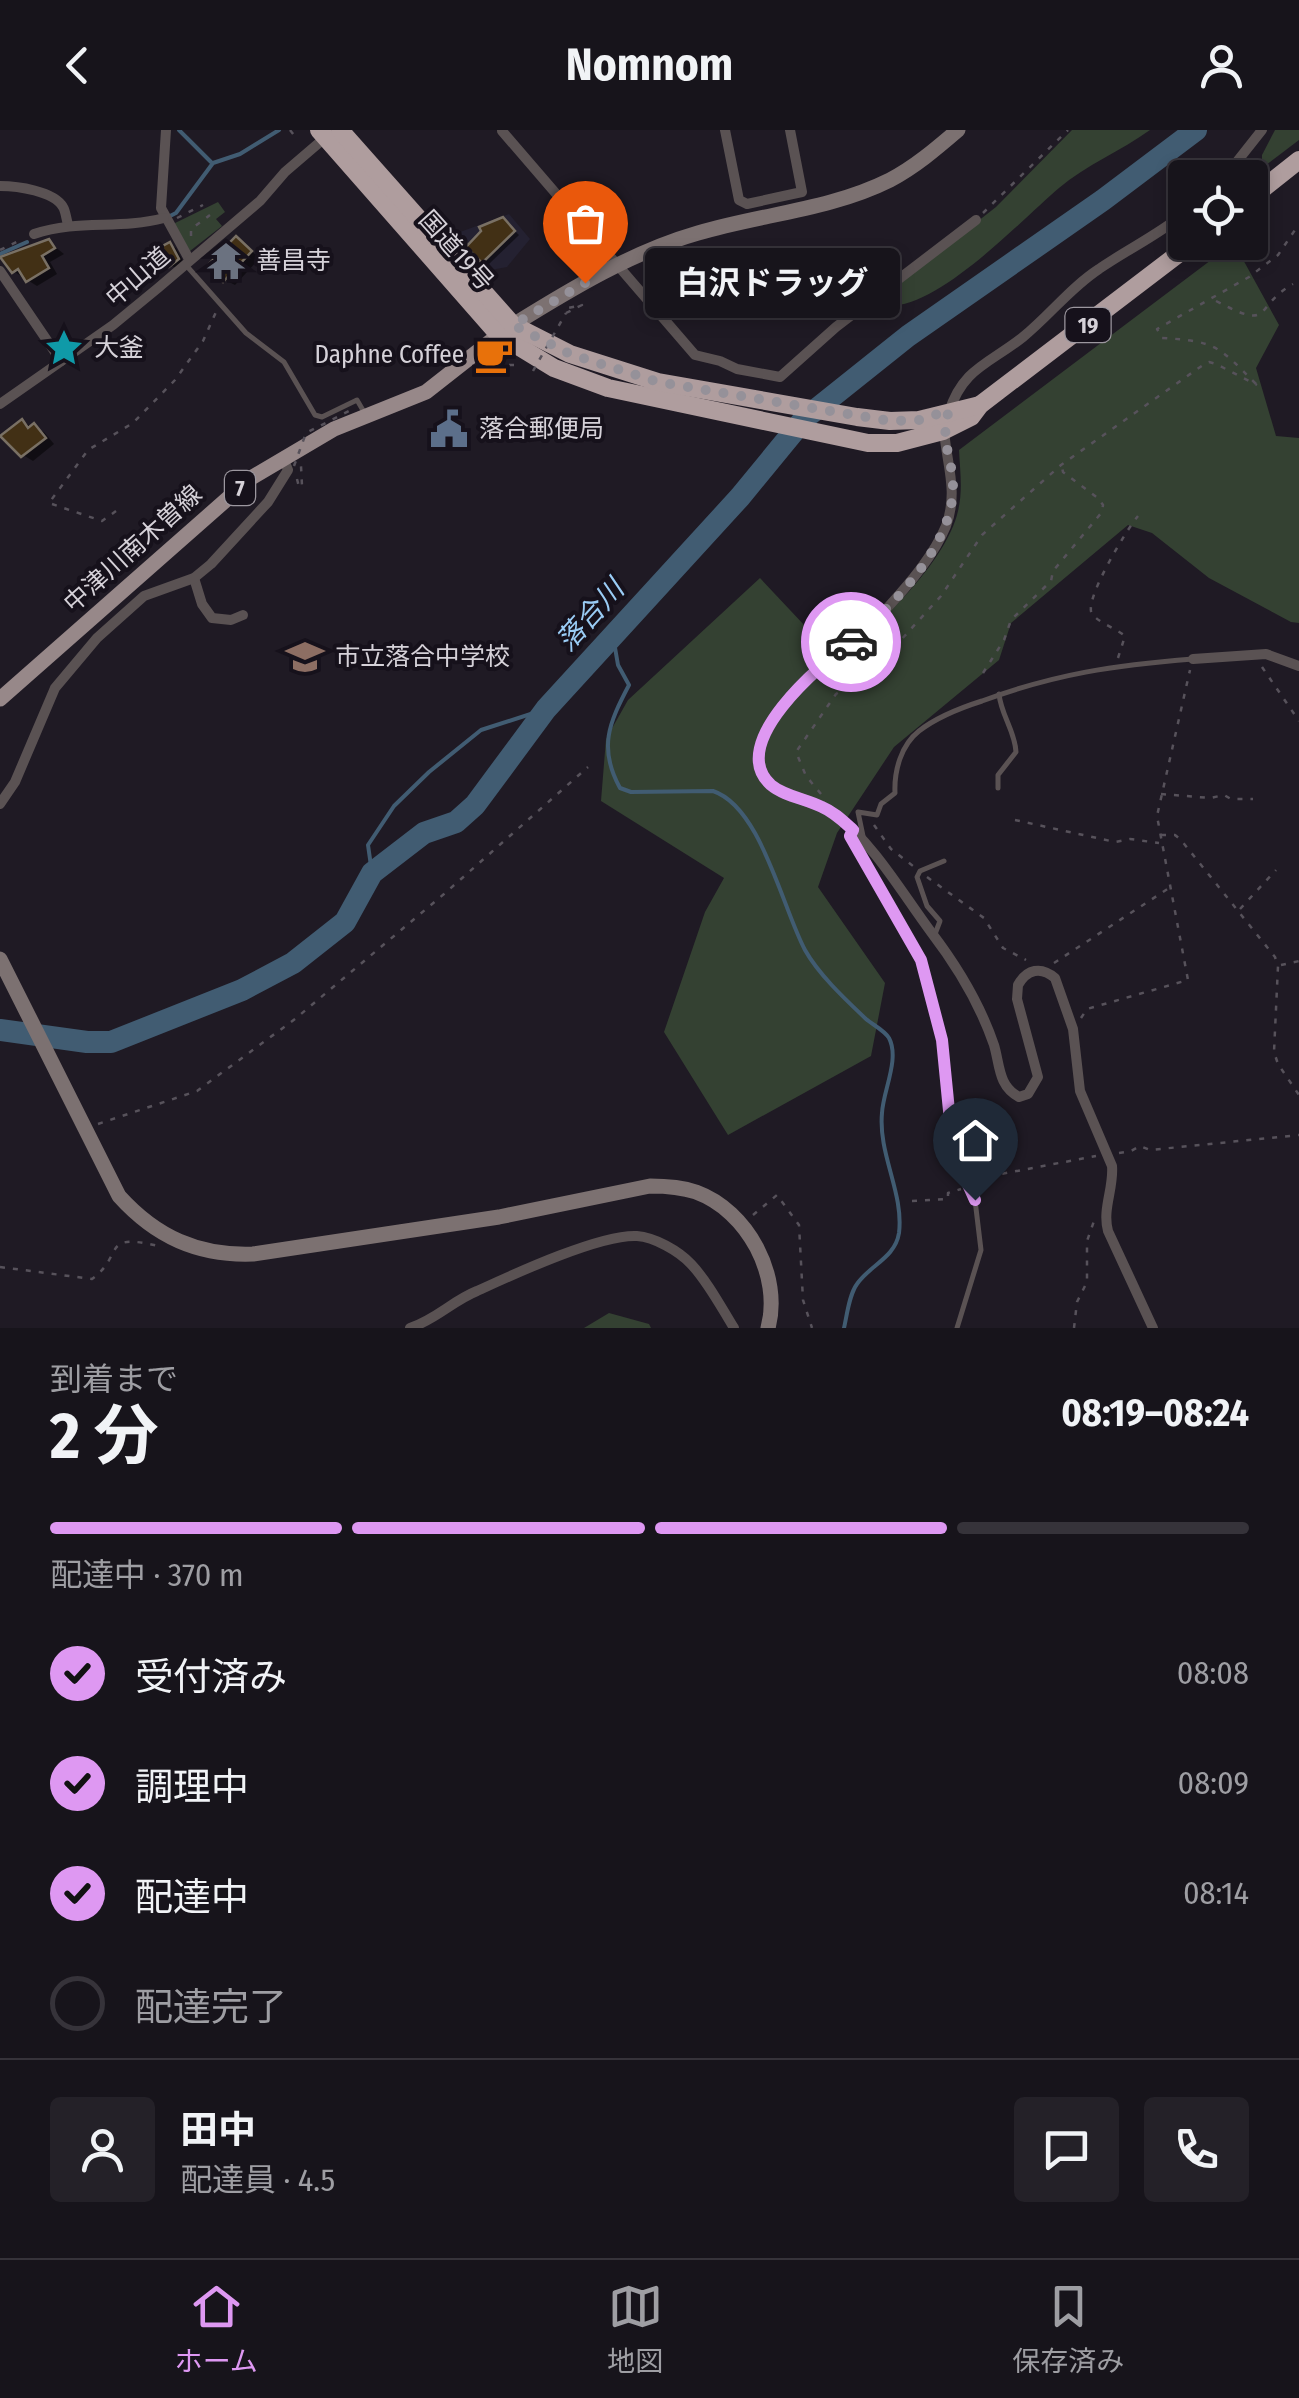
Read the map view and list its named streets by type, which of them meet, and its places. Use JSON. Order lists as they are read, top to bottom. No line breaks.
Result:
{"streets":{"highway":["国道19号","19"],"main road":["7","中津川南木曽線"],"street":["中山道"]},"crossings":[["国道19号","中津川南木曽線"]],"water":["落合川"],"places":{"temple":["善昌寺"],"other":["白沢ドラッグ"],"place":["大釜"],"cafe":["Daphne Coffee"],"public building":["落合郵便局"],"school or university":["市立落合中学校"]},"page":{"header":"Nomnom","bubble":"白沢ドラッグ","heading":["2 分","到着まで","08:19–08:24"],"panel":["田中","配達員 · 4.5"],"bar":"配達中 · 370 m","list":[["受付済み","08:08"],["調理中","08:09"],["配達中","08:14"],"配達完了"],"tabs":["ホーム","地図","保存済み"]}}
